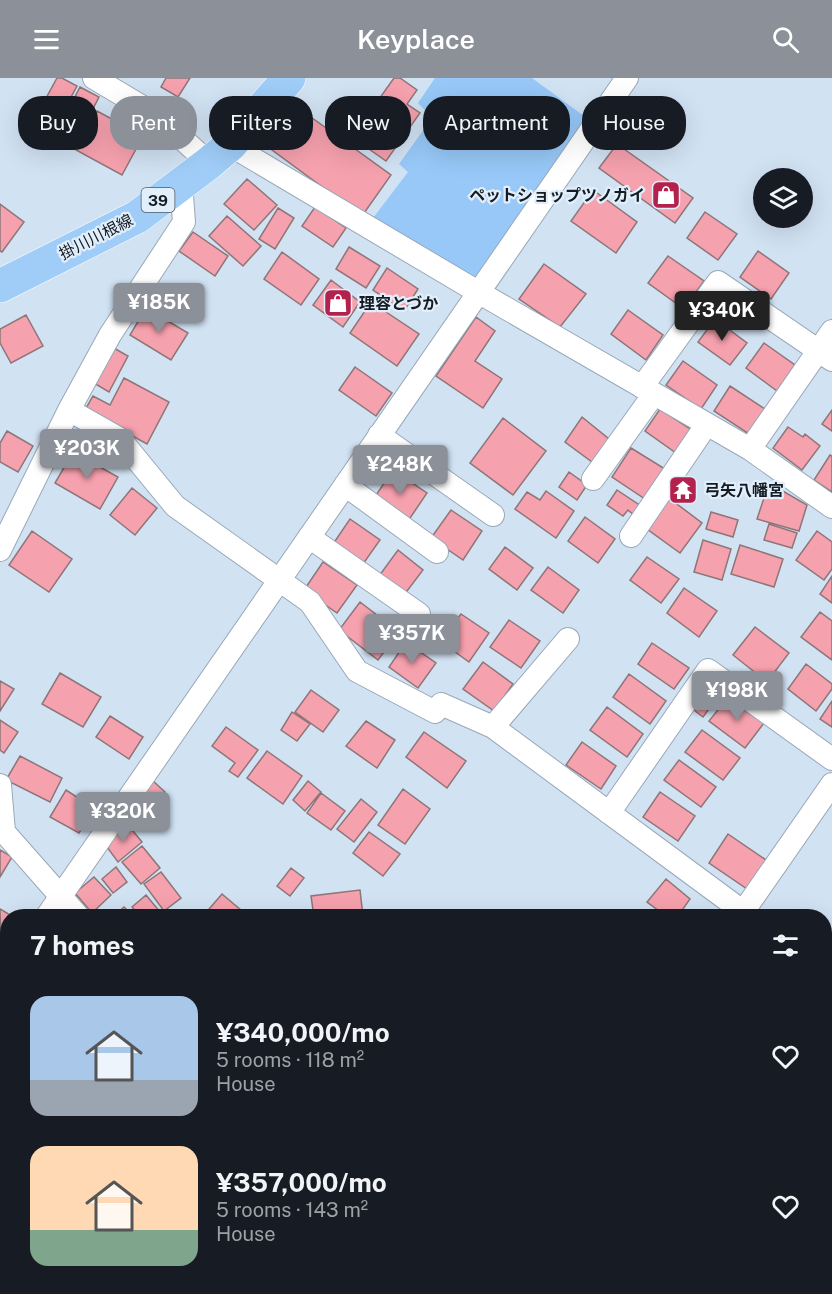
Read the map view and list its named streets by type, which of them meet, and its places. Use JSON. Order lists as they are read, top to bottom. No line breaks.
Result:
{"streets":{"main road":["39","掛川川根線"]},"places":{"shop":["ペットショップツノガイ","理容とづか"],"temple":["弓矢八幡宮"]},"page":{"header":"Keyplace","chip":["Buy","Rent","Filters","New","Apartment","House"],"price":["¥185K","¥340K","¥203K","¥248K","¥357K","¥198K","¥320K"],"heading":"7 homes","list":[{"name":"¥340,000/mo","note":"5 rooms · 118 m² · House"},{"name":"¥357,000/mo","note":"5 rooms · 143 m² · House"}]}}
